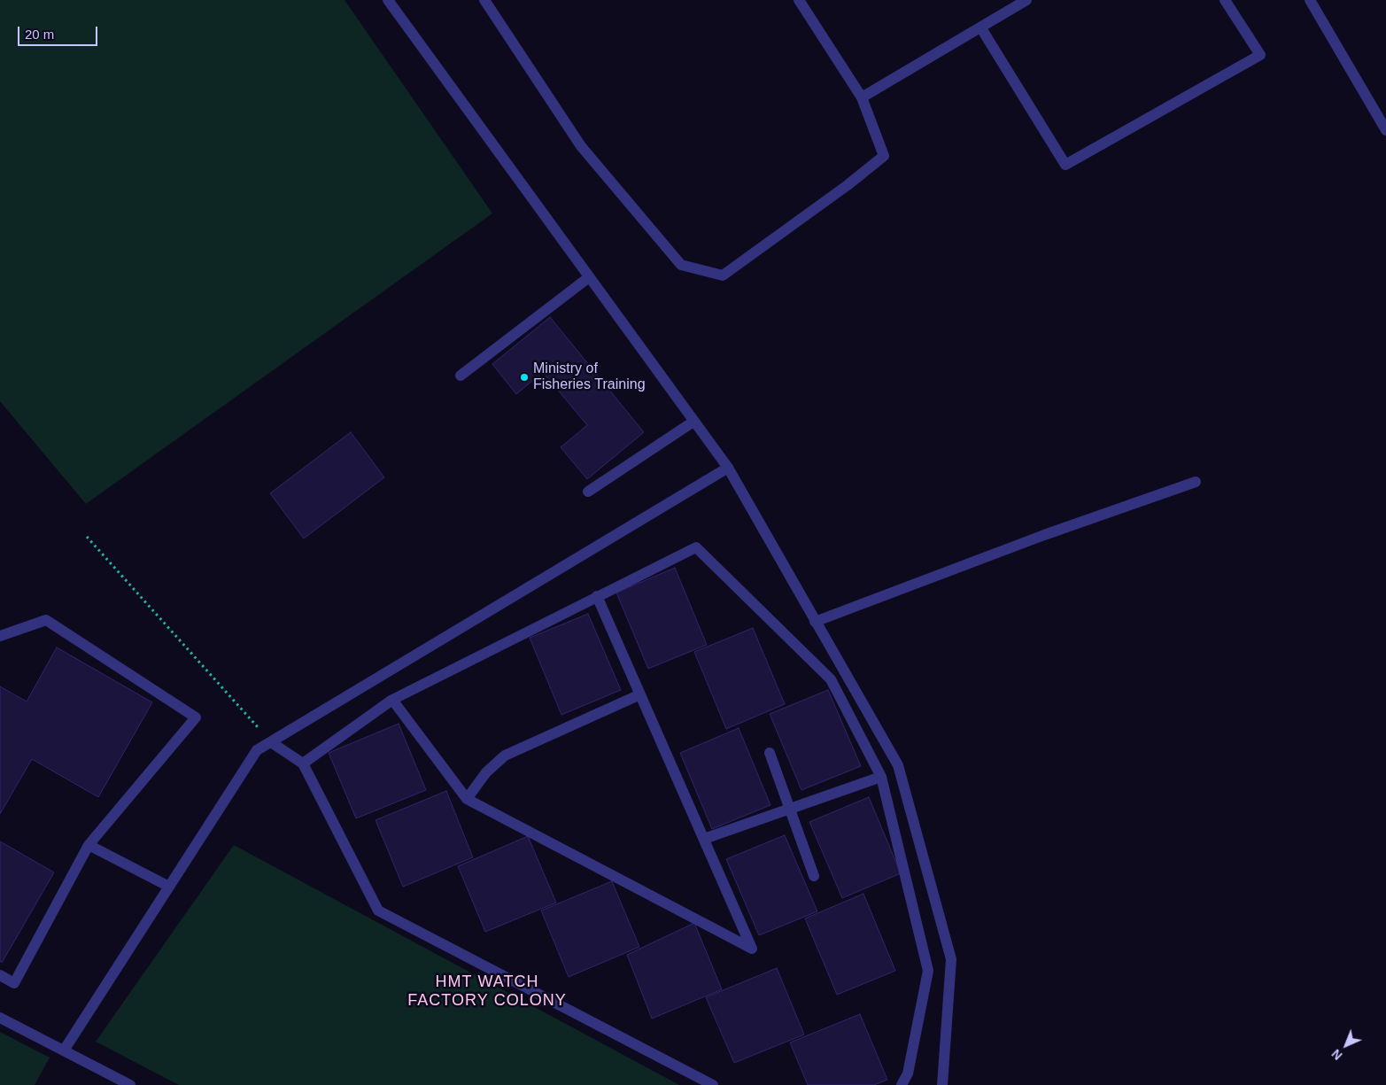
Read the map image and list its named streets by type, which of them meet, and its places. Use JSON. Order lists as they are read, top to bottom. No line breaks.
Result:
{"districts":["HMT WATCH FACTORY COLONY"],"places":["Ministry of Fisheries Training"],"scale_bar":"20 m","north":"bottom left"}
